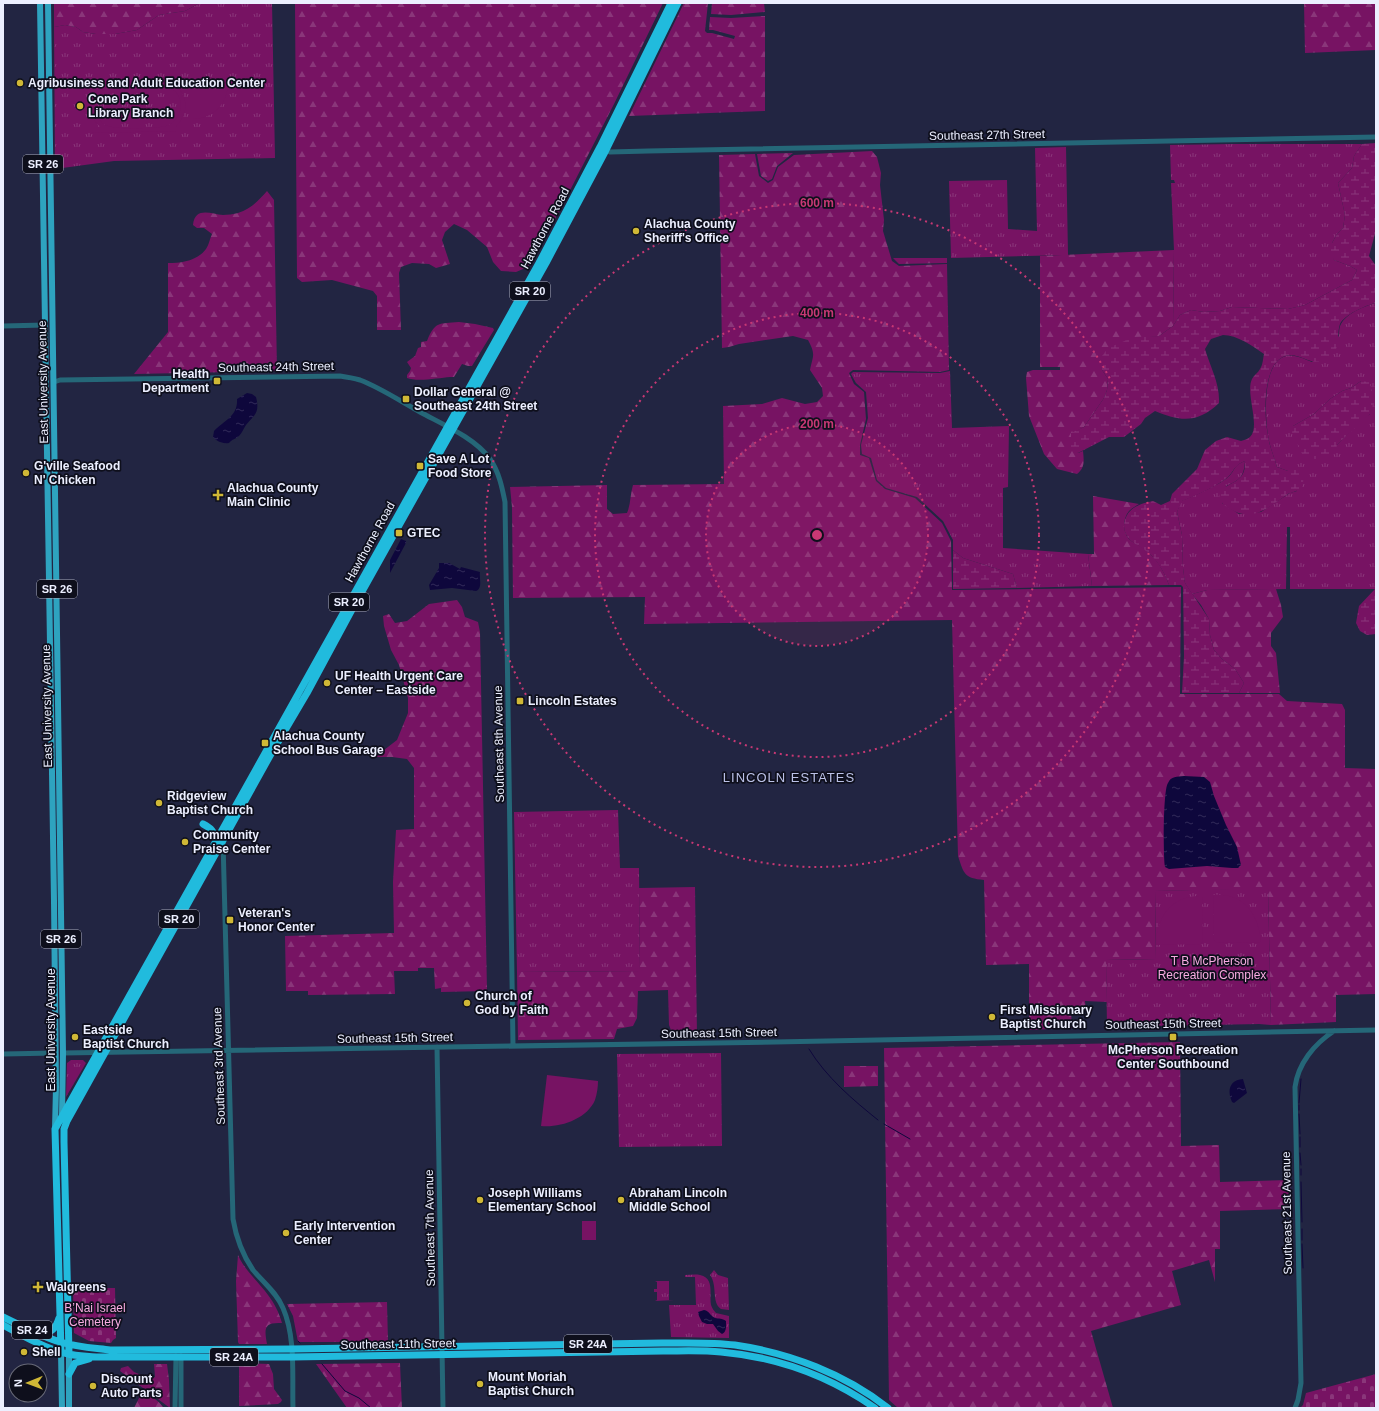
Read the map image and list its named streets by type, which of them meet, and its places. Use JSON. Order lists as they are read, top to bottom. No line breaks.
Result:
{"streets":{"highway":["Hawthorne Road","SR 20","East University Avenue","SR 24","Southeast 11th Street","SR 24A"],"main road":["SR 26"],"street":["Southeast 27th Street","Southeast 24th Street","Southeast 8th Avenue","Southeast 15th Street","Southeast 3rd Avenue","Southeast 21st Avenue","Southeast 7th Avenue"]},"crossings":[["Southeast 27th Street","Hawthorne Road"],["Hawthorne Road","Southeast 24th Street"],["Hawthorne Road","East University Avenue"],["Hawthorne Road","Southeast 15th Street"],["Hawthorne Road","Southeast 3rd Avenue"],["Southeast 24th Street","East University Avenue"],["Southeast 24th Street","Southeast 8th Avenue"],["East University Avenue","Southeast 15th Street"],["East University Avenue","SR 24"],["East University Avenue","Southeast 11th Street"],["Southeast 8th Avenue","Southeast 15th Street"],["Southeast 15th Street","Southeast 3rd Avenue"],["Southeast 15th Street","Southeast 21st Avenue"],["Southeast 15th Street","Southeast 7th Avenue"],["Southeast 3rd Avenue","Southeast 11th Street"],["Southeast 7th Avenue","Southeast 11th Street"],["SR 24","Southeast 11th Street"]],"districts":["LINCOLN ESTATES"],"parks":["T B McPherson Recreation Complex","B’Nai Israel Cemetery"],"places":{"other":["Agribusiness and Adult Education Center","Cone Park Library Branch","Alachua County Sheriff's Office","G'ville Seafood N' Chicken","UF Health Urgent Care Center – Eastside","Ridgeview Baptist Church","Community Praise Center","Church of God by Faith","First Missionary Baptist Church","Eastside Baptist Church","Joseph Williams Elementary School","Abraham Lincoln Middle School","Early Intervention Center","Shell","Mount Moriah Baptist Church","Discount Auto Parts"],"transit":["Health Department","Dollar General @ Southeast 24th Street","Save A Lot Food Store","GTEC","Lincoln Estates","Alachua County School Bus Garage","Veteran's Honor Center","McPherson Recreation Center Southbound"],"health":["Alachua County Main Clinic","Walgreens"]},"north":"left","rings":["600 m","400 m","200 m"]}
